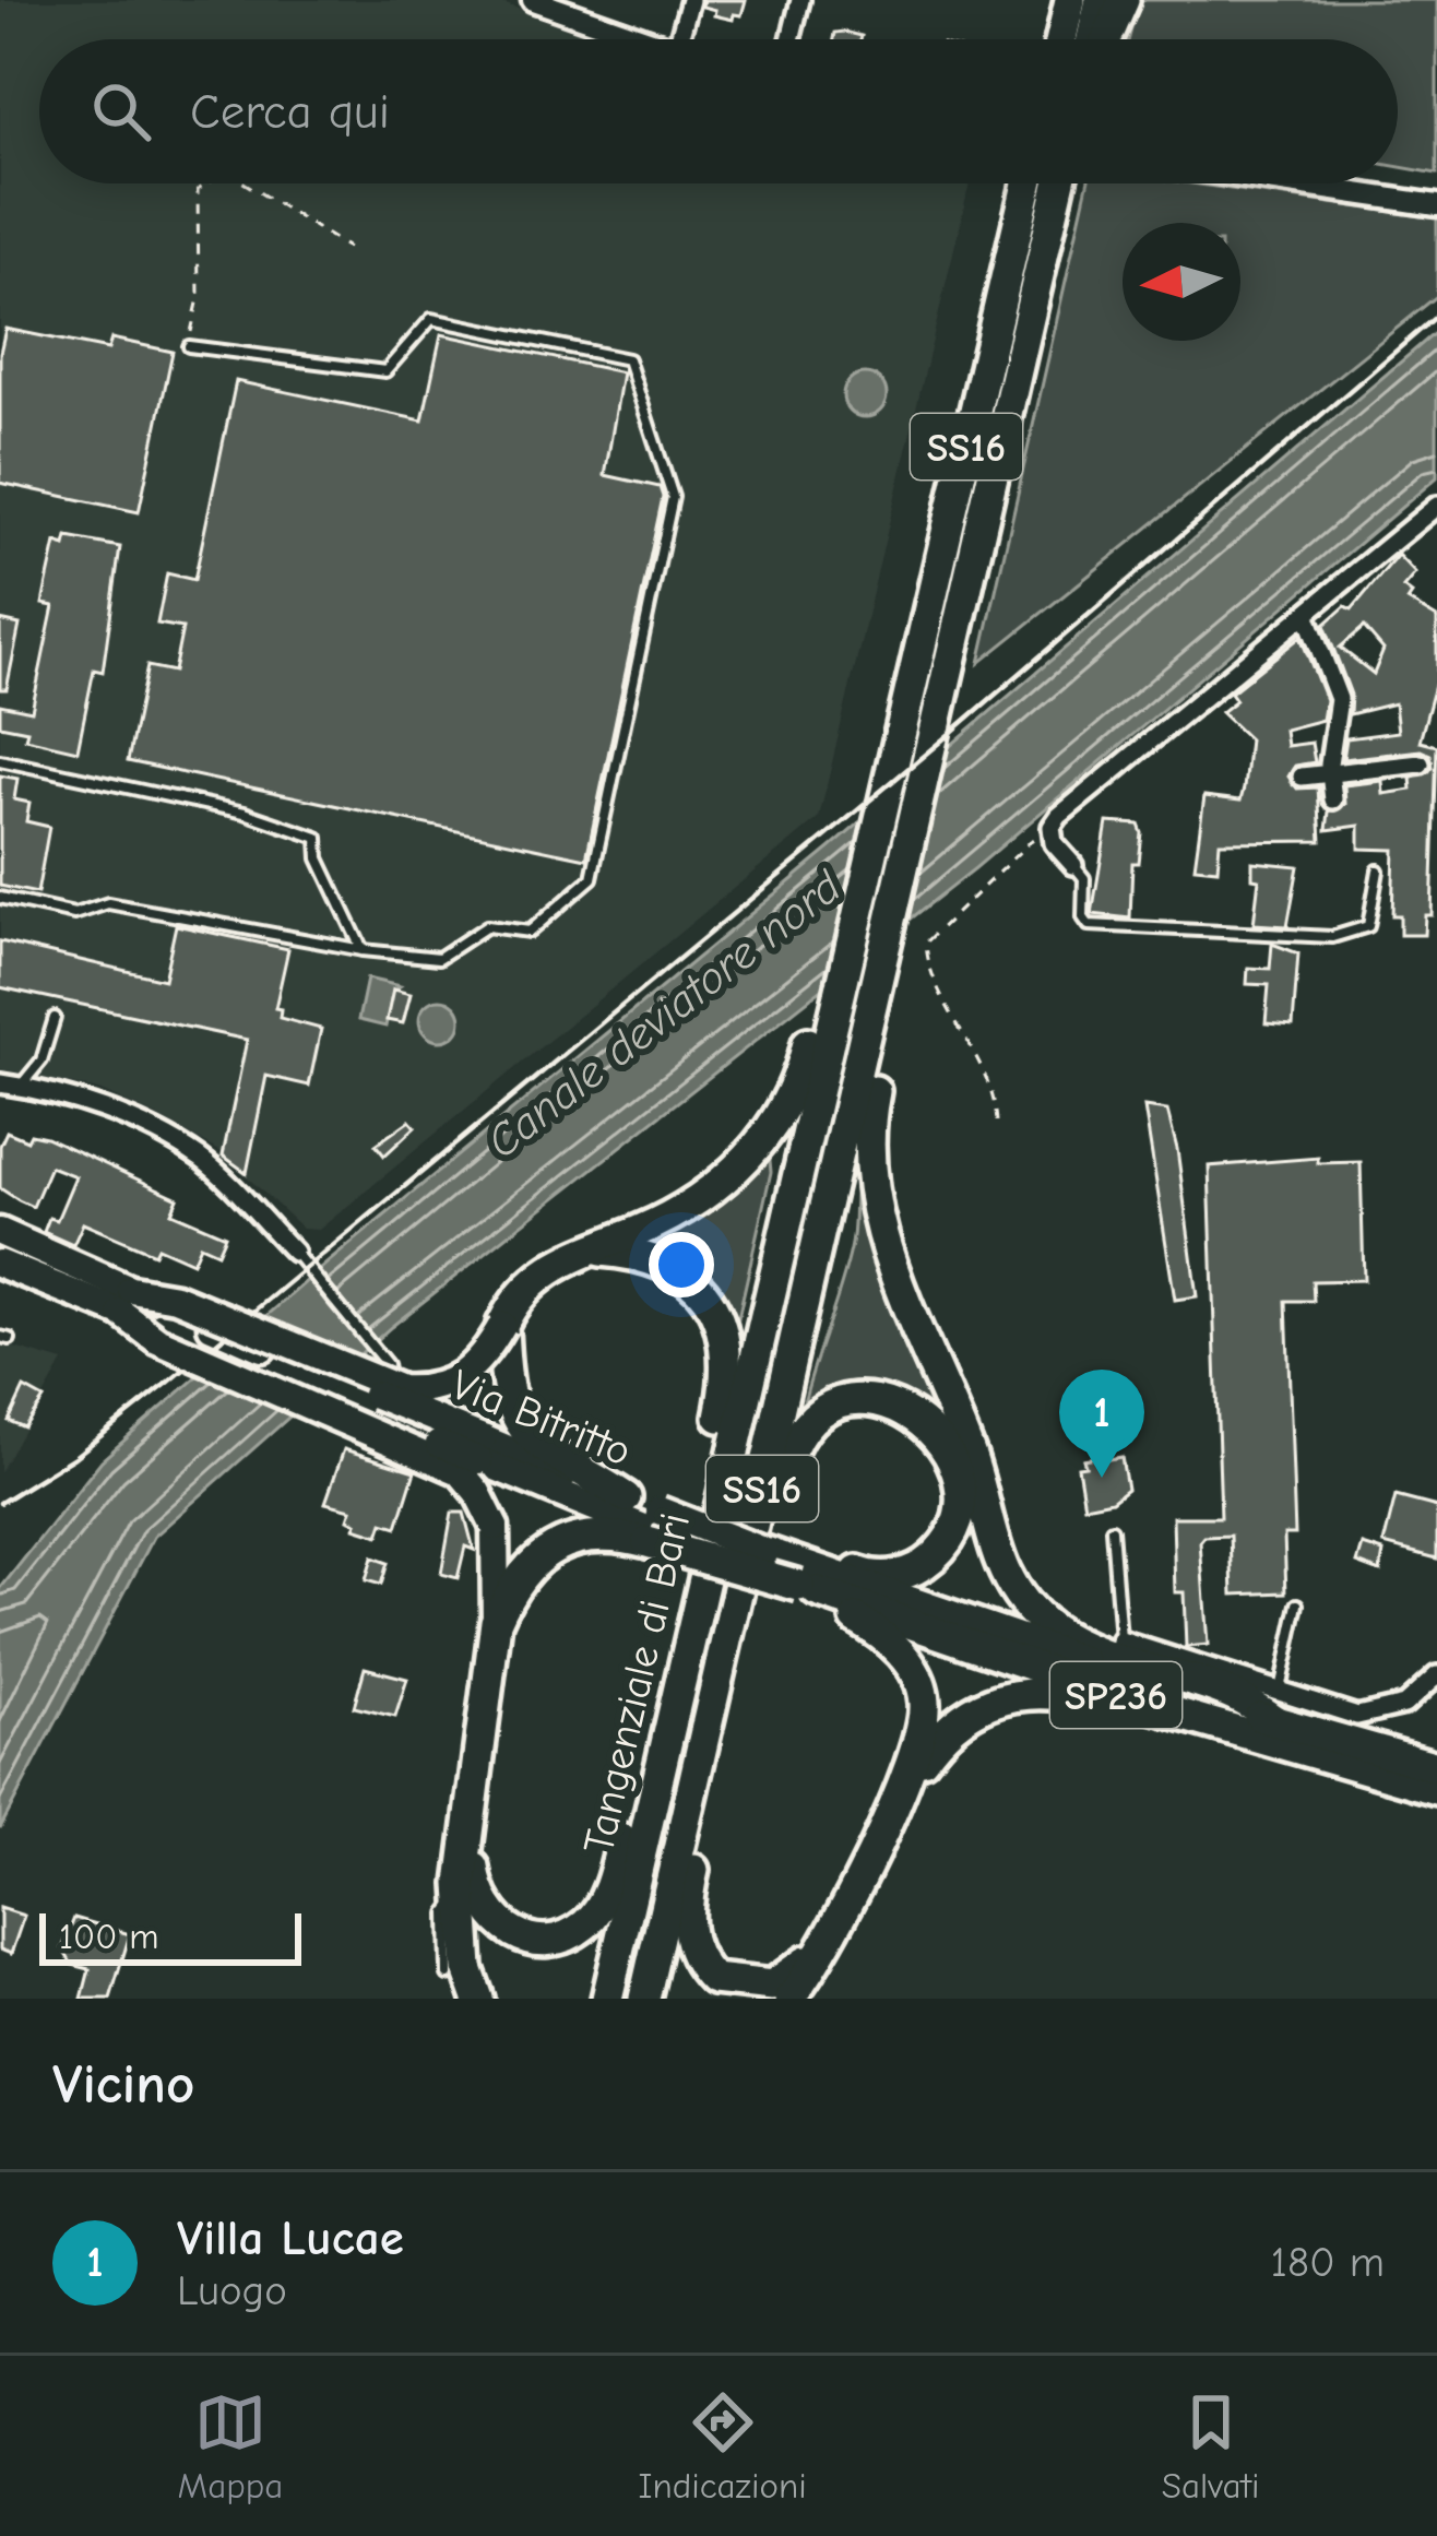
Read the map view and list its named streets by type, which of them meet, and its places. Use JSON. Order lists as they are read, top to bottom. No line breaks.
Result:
{"streets":{"highway":["SS16","Tangenziale di Bari","SP236"],"main road":["Via Bitritto"]},"crossings":[["SS16","Tangenziale di Bari"],["Tangenziale di Bari","SP236"]],"water":["Canale deviatore nord"],"scale_bar":"100 m","north":"left","page":{"search":"Cerca qui","pins":"1","scale":"100 m","heading":"Vicino","list":[{"mark":"1","name":"Villa Lucae","note":"Luogo","value":"180 m"}],"nav":["Mappa","Indicazioni","Salvati"]}}
